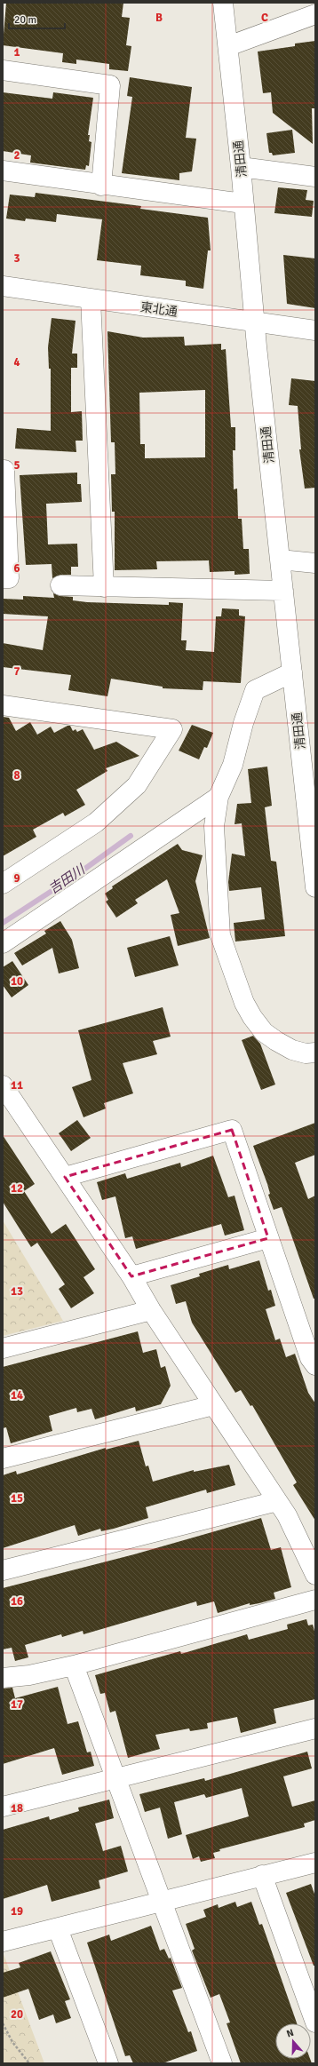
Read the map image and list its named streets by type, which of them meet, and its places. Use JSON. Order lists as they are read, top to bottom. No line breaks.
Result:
{"streets":{"street":["清田通","東北通"]},"crossings":[["清田通","東北通"]],"water":["吉田川"],"scale_bar":"20 m","north":"top","grid":{"columns":["B","C"],"rows":["1","2","3","4","5","6","7","8","9","10","11","12","13","14","15","16","17","18","19","20"]}}
